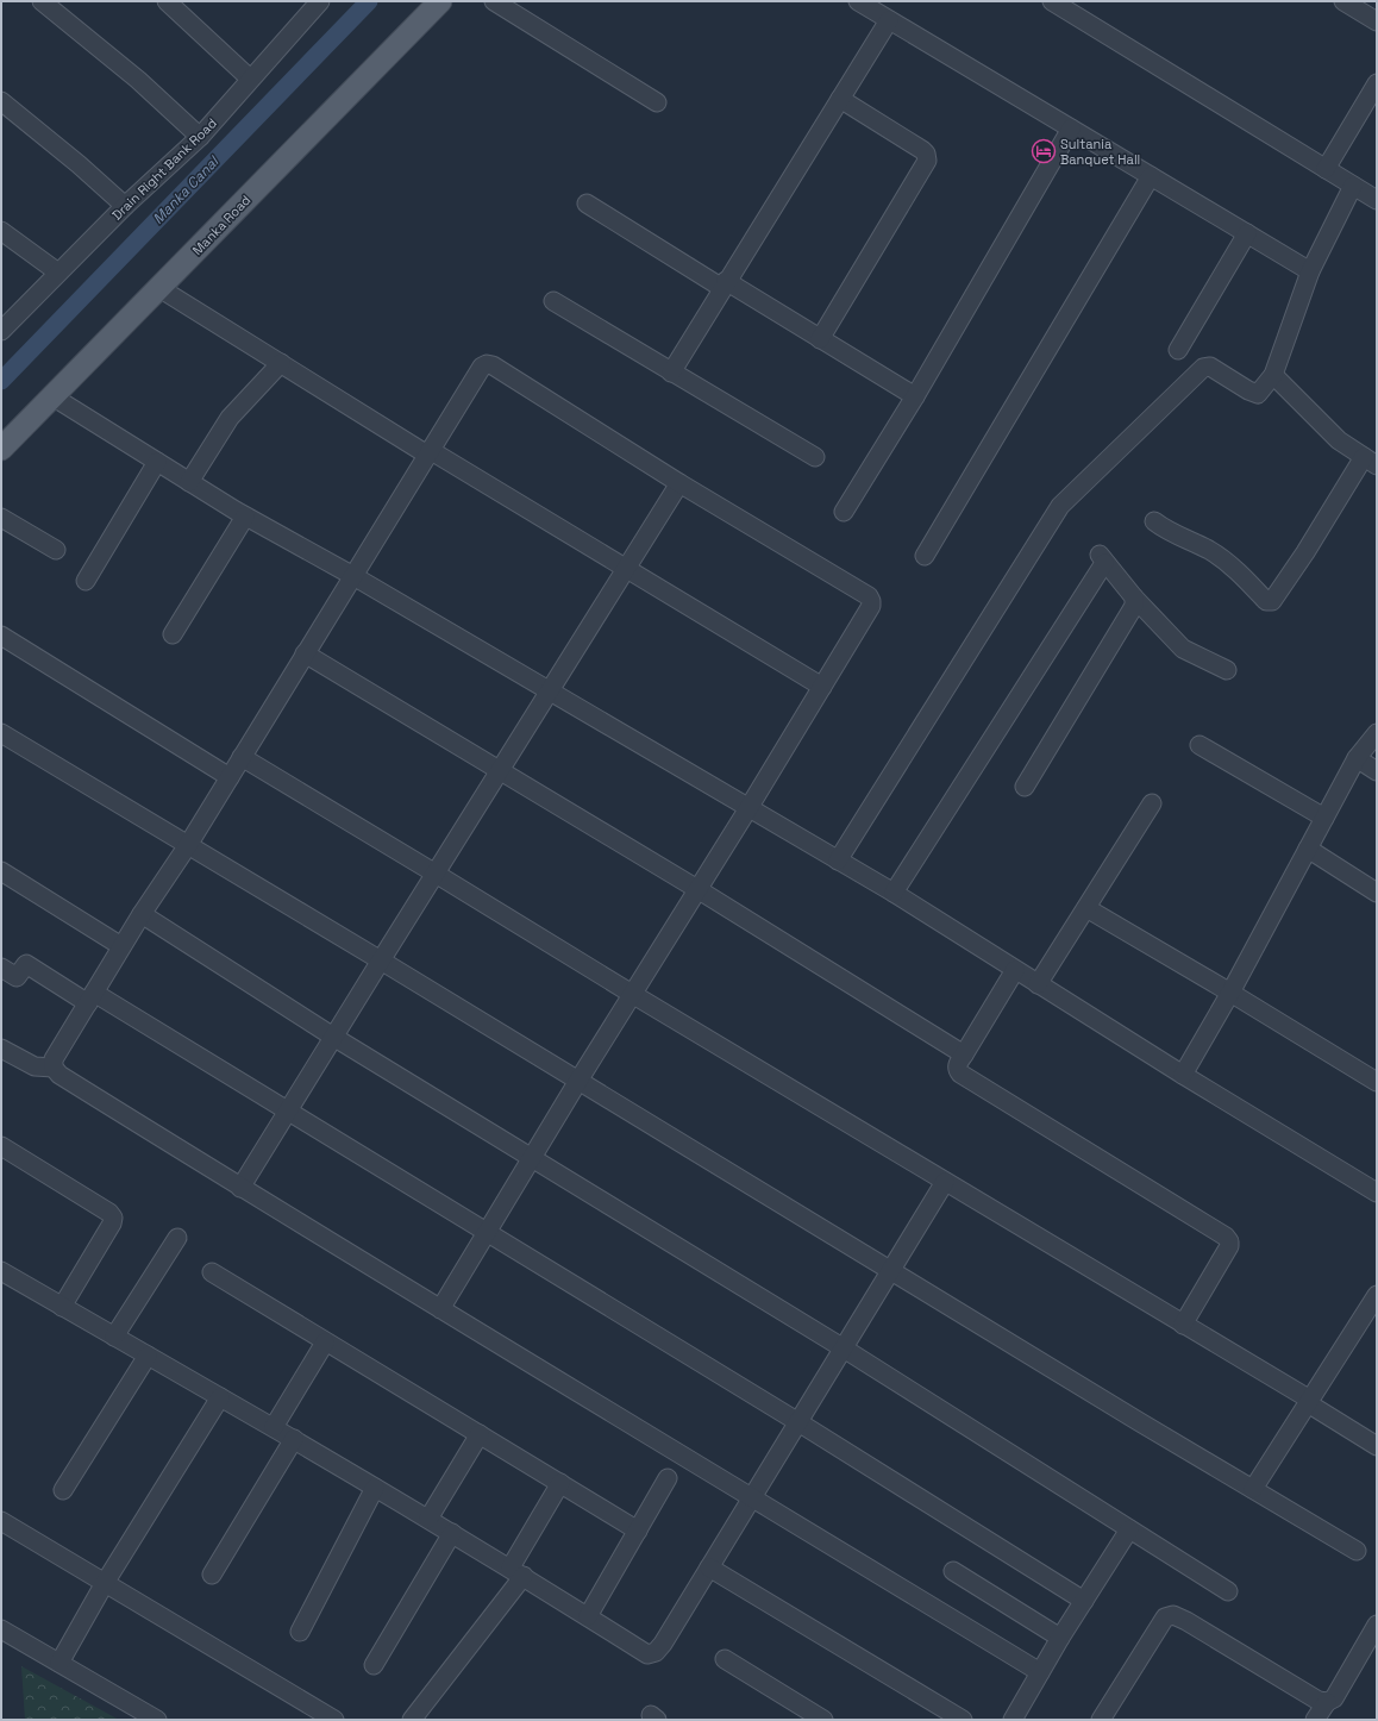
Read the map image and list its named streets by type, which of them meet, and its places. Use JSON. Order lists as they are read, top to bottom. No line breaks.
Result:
{"streets":{"main road":["Manka Road"],"street":["Drain Right Bank Road"]},"water":["Manka Canal"],"places":{"hotel":["Sultania Banquet Hall"]}}
